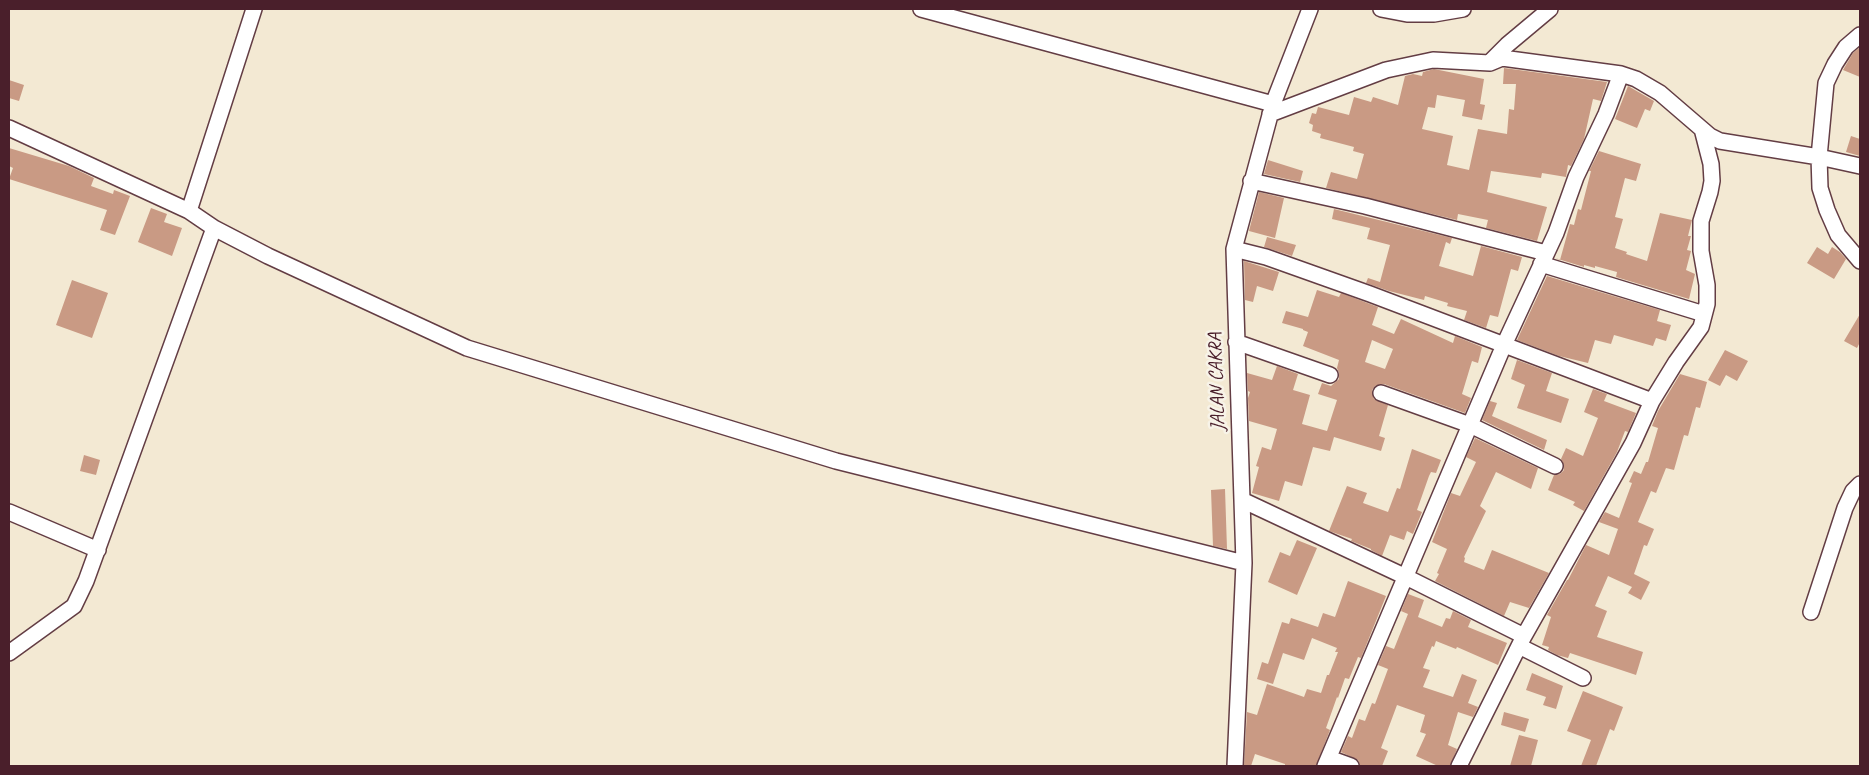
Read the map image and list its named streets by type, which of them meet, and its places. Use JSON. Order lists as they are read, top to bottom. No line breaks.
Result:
{"streets":{"street":["JALAN CAKRA"]}}
